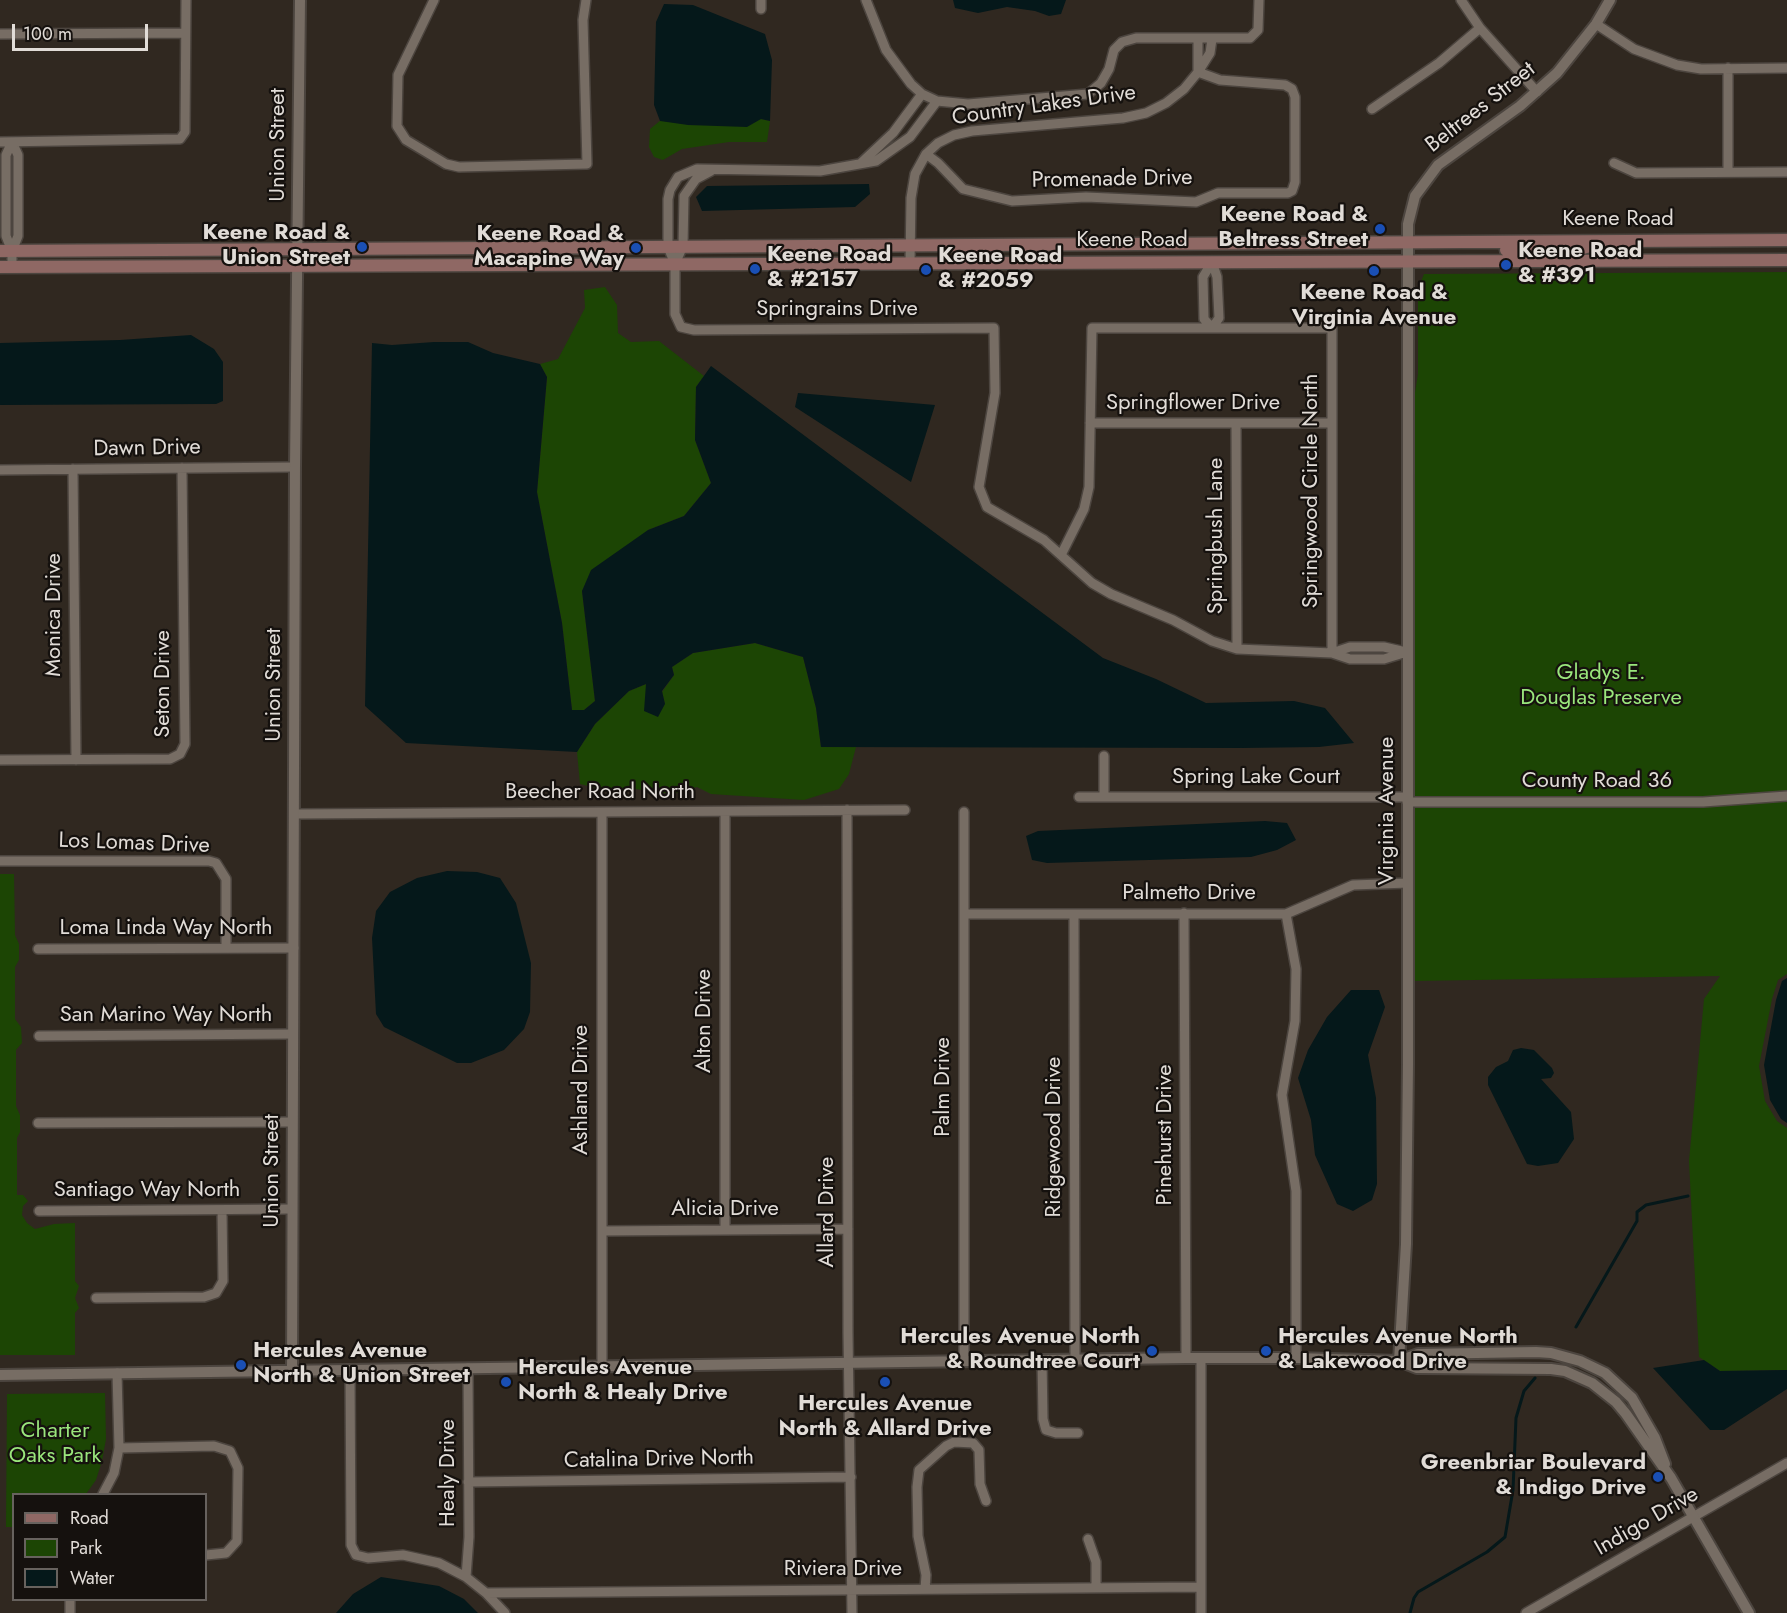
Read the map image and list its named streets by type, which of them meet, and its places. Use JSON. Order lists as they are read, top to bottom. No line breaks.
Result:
{"streets":{"main road":["Keene Road"],"street":["Country Lakes Drive","Beltrees Street","Union Street","Promenade Drive","Springrains Drive","Springflower Drive","Dawn Drive","Springwood Circle North","Springbush Lane","Monica Drive","Seton Drive","Spring Lake Court","County Road 36","Beecher Road North","Virginia Avenue","Los Lomas Drive","Palmetto Drive","Loma Linda Way North","San Marino Way North","Alton Drive","Palm Drive","Ashland Drive","Pinehurst Drive","Ridgewood Drive","Santiago Way North","Alicia Drive","Allard Drive","Catalina Drive North","Healy Drive","Indigo Drive","Riviera Drive"]},"crossings":[["Country Lakes Drive","Promenade Drive"],["Beltrees Street","Keene Road"],["Beltrees Street","Virginia Avenue"],["Union Street","Keene Road"],["Union Street","Dawn Drive"],["Union Street","Beecher Road North"],["Union Street","Loma Linda Way North"],["Union Street","San Marino Way North"],["Union Street","Santiago Way North"],["Keene Road","Springrains Drive"],["Keene Road","Virginia Avenue"],["Springrains Drive","Springwood Circle North"],["Springrains Drive","Springbush Lane"],["Springrains Drive","Virginia Avenue"],["Springflower Drive","Springwood Circle North"],["Springflower Drive","Springbush Lane"],["Dawn Drive","Monica Drive"],["Dawn Drive","Seton Drive"],["Monica Drive","Seton Drive"],["Spring Lake Court","County Road 36"],["Spring Lake Court","Virginia Avenue"],["County Road 36","Virginia Avenue"],["Beecher Road North","Alton Drive"],["Beecher Road North","Ashland Drive"],["Beecher Road North","Allard Drive"],["Virginia Avenue","Palmetto Drive"],["Los Lomas Drive","Loma Linda Way North"],["Palmetto Drive","Palm Drive"],["Palmetto Drive","Pinehurst Drive"],["Palmetto Drive","Ridgewood Drive"],["Alton Drive","Alicia Drive"],["Ashland Drive","Alicia Drive"],["Alicia Drive","Allard Drive"],["Allard Drive","Catalina Drive North"],["Allard Drive","Riviera Drive"],["Catalina Drive North","Healy Drive"]],"parks":["Gladys E. Douglas Preserve","Charter Oaks Park"],"places":["Keene Road & Beltress Street","Keene Road & Union Street","Keene Road & Macapine Way","Keene Road & #391","Keene Road & #2157","Keene Road & #2059","Keene Road & Virginia Avenue","Hercules Avenue North & Roundtree Court","Hercules Avenue North & Lakewood Drive","Hercules Avenue North & Union Street","Hercules Avenue North & Healy Drive","Hercules Avenue North & Allard Drive","Greenbriar Boulevard & Indigo Drive"],"legend":["Road","Park","Water"],"scale_bar":"100 m"}
